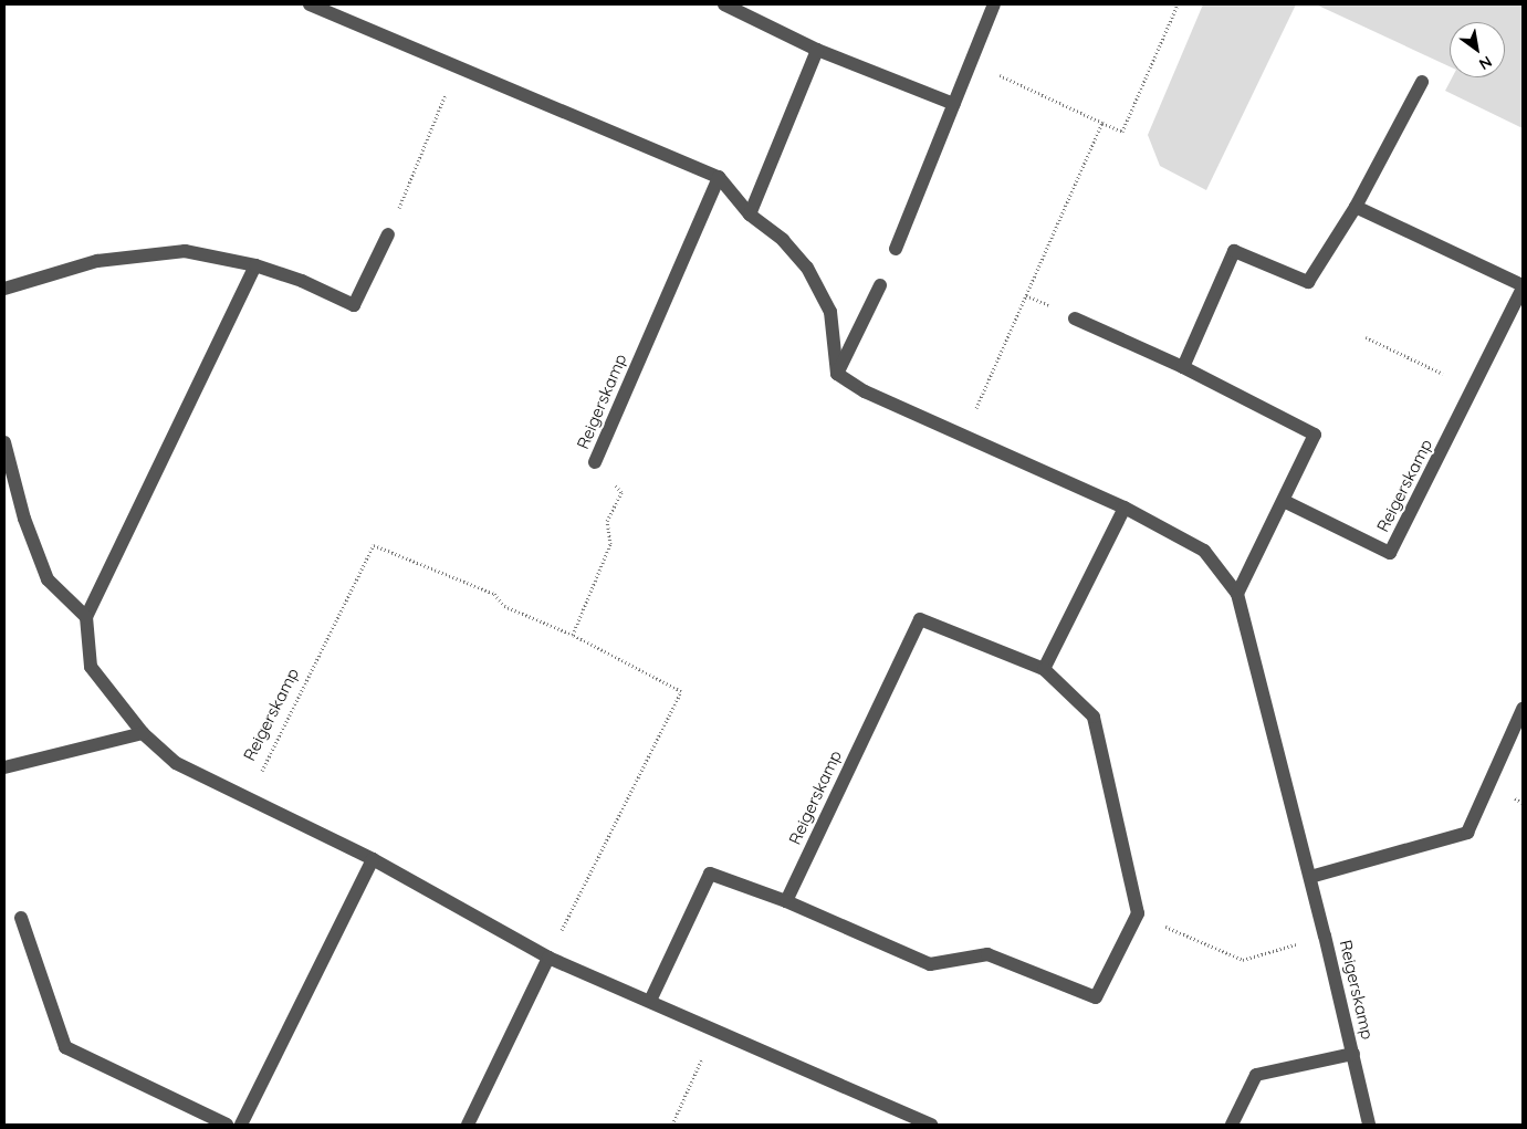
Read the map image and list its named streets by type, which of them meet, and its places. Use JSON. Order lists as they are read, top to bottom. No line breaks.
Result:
{"streets":{"street":["Reigerskamp"]},"north":"bottom right"}
